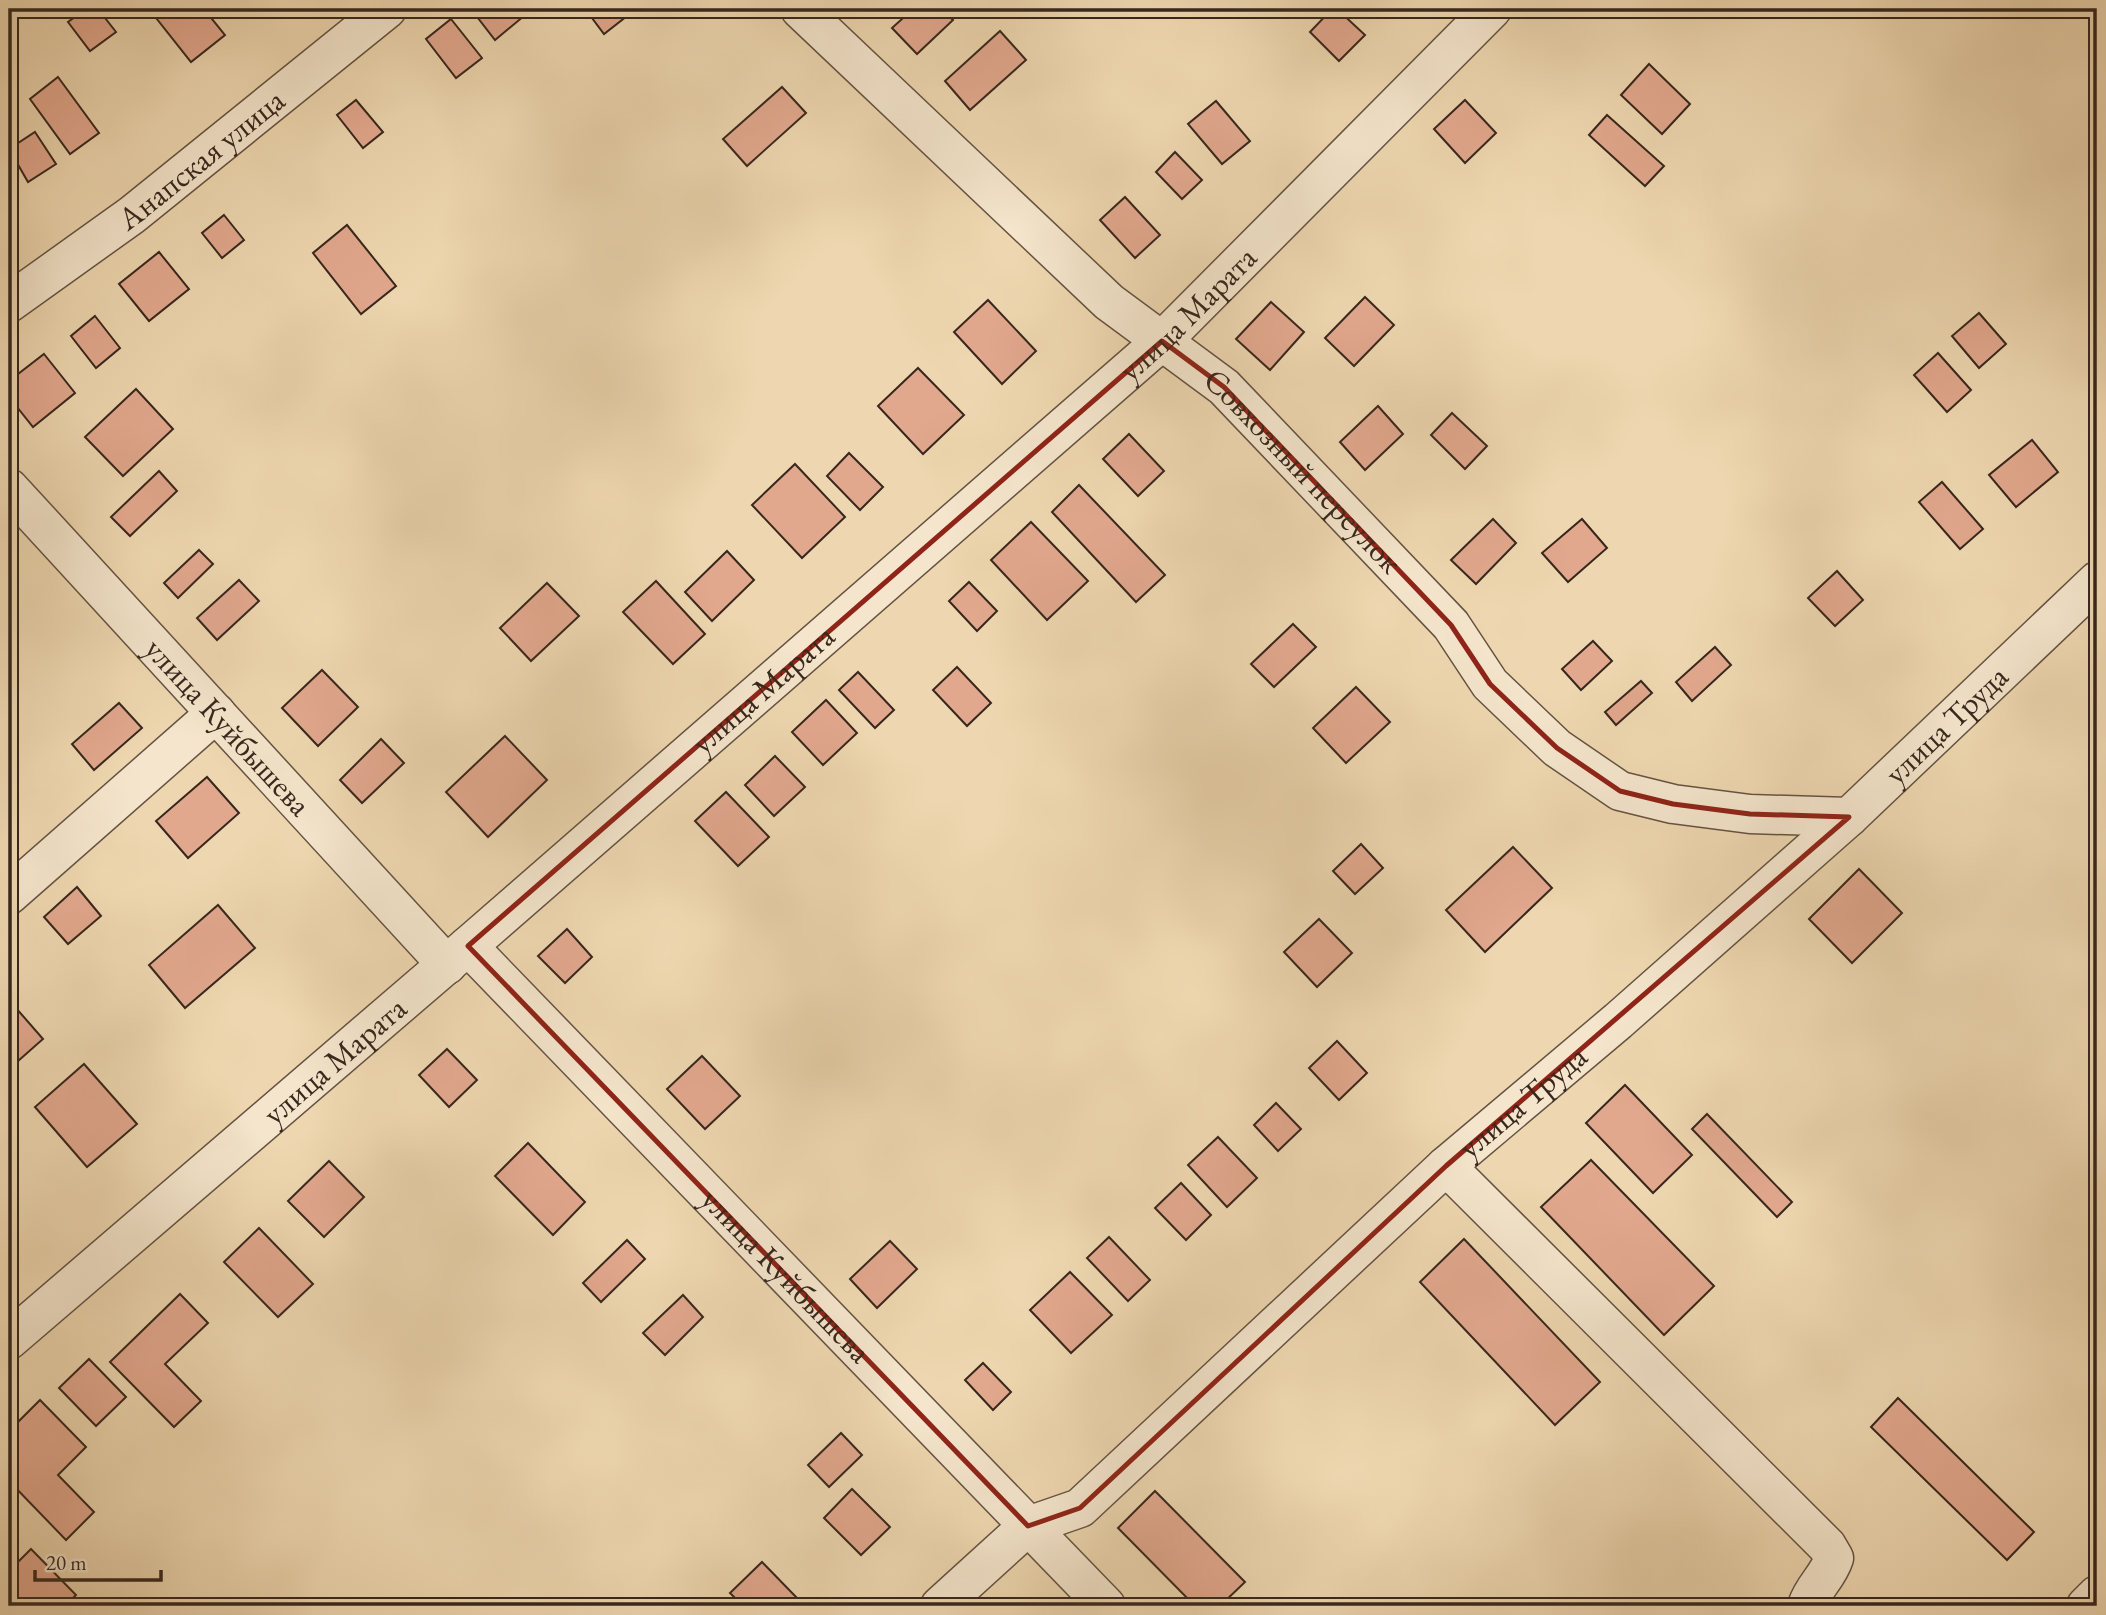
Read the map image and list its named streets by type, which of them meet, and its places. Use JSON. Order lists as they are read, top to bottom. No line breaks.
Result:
{"streets":{"street":["Анапская улица","улица Марата","Совхозный переулок","улица Труда","улица Куйбышева"]},"crossings":[["улица Марата","Совхозный переулок"],["улица Марата","улица Куйбышева"],["Совхозный переулок","улица Труда"],["улица Труда","улица Куйбышева"]],"scale_bar":"20 m"}
